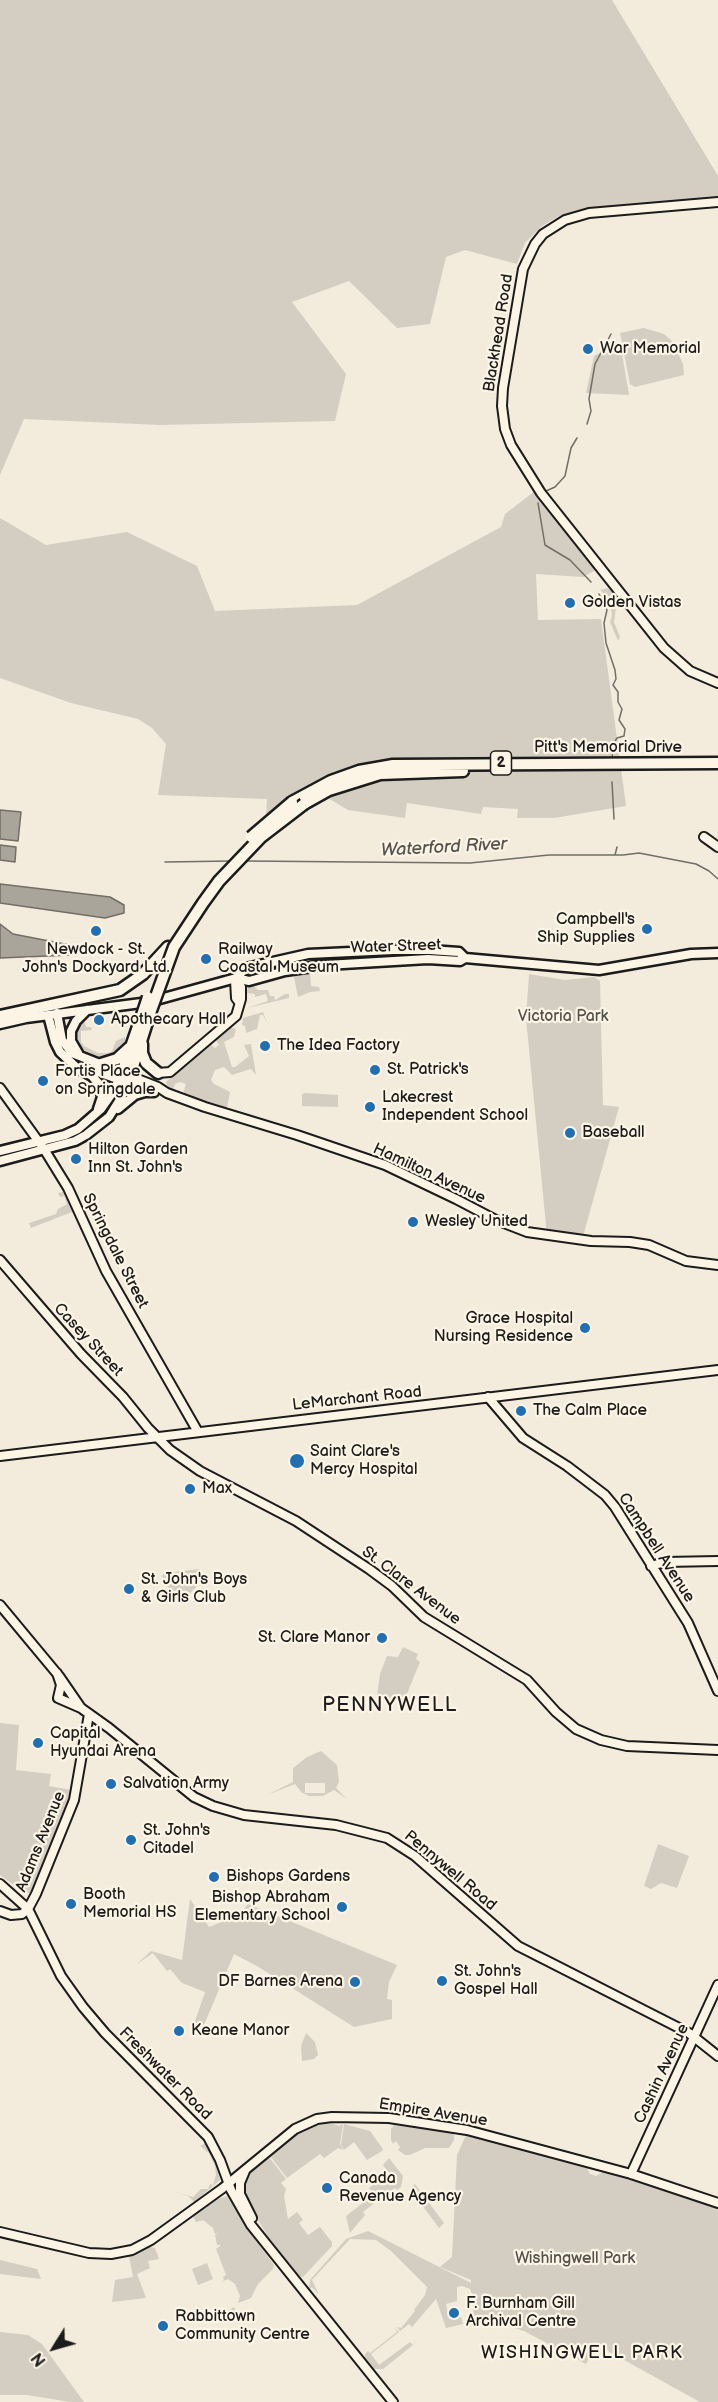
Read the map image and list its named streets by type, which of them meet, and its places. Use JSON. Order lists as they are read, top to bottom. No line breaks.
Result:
{"streets":{"highway":["Pitt's Memorial Drive","2"],"main road":["Water Street"],"street":["Blackhead Road","Hamilton Avenue","Springdale Street","Casey Street","LeMarchant Road","Campbell Avenue","St. Clare Avenue","Adams Avenue","Pennywell Road","Freshwater Road","Cashin Avenue","Empire Avenue"]},"crossings":[["Pitt's Memorial Drive","Hamilton Avenue"],["Springdale Street","LeMarchant Road"],["Casey Street","LeMarchant Road"],["Casey Street","St. Clare Avenue"],["LeMarchant Road","Campbell Avenue"],["LeMarchant Road","St. Clare Avenue"],["Adams Avenue","Pennywell Road"],["Adams Avenue","Freshwater Road"],["Pennywell Road","Cashin Avenue"],["Freshwater Road","Empire Avenue"],["Cashin Avenue","Empire Avenue"]],"districts":["PENNYWELL","WISHINGWELL PARK"],"water":["Waterford River"],"parks":["Victoria Park","Wishingwell Park"],"places":["War Memorial","Golden Vistas","Campbell's Ship Supplies","Newdock - St. John's Dockyard Ltd.","Railway Coastal Museum","Apothecary Hall","The Idea Factory","St. Patrick's","Fortis Place on Springdale","Lakecrest Independent School","Baseball","Hilton Garden Inn St. John's","Wesley United","Grace Hospital Nursing Residence","The Calm Place","Saint Clare's Mercy Hospital","Max","St. John's Boys & Girls Club","St. Clare Manor","Capital Hyundai Arena","Salvation Army","St. John's Citadel","Bishops Gardens","Booth Memorial HS","Bishop Abraham Elementary School","St. John's Gospel Hall","DF Barnes Arena","Keane Manor","Canada Revenue Agency","F. Burnham Gill Archival Centre","Rabbittown Community Centre"],"north":"bottom left"}
